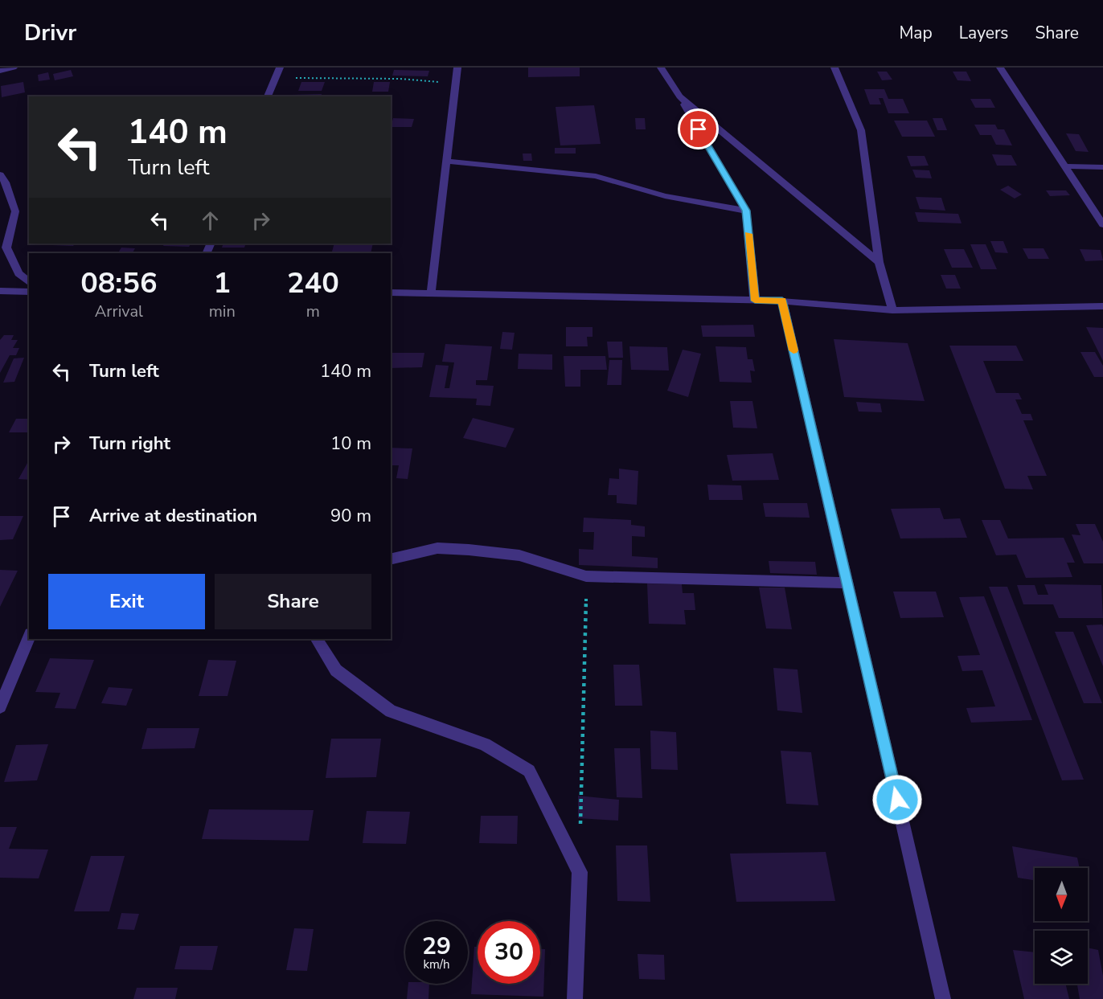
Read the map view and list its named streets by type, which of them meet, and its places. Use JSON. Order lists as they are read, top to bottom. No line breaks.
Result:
{"north":"bottom","page":{"header":"Drivr","nav":["Map","Layers","Share"],"turn":["140 m","Turn left"],"eta":["08:56","Arrival","1","min","240","m"],"list":[{"name":"Turn left","value":"140 m"},{"name":"Turn right","value":"10 m"},{"name":"Arrive at destination","value":"90 m"}],"buttons":["Exit","Share"],"speed":"29 km/h","limit":"30"}}
